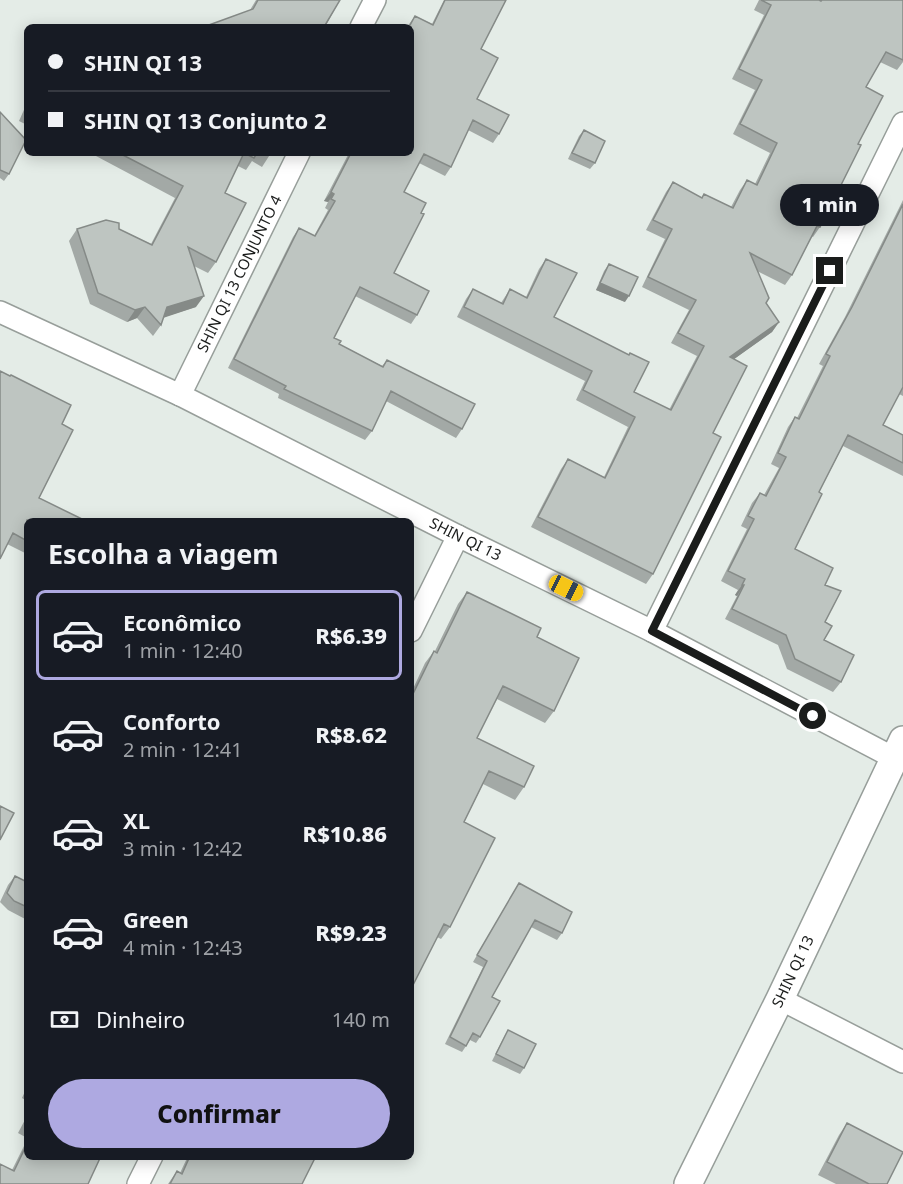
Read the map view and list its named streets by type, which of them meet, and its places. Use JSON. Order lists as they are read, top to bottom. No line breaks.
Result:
{"streets":{"street":["SHIN QI 13 CONJUNTO 4","SHIN QI 13"]},"crossings":[["SHIN QI 13 CONJUNTO 4","SHIN QI 13"]],"page":{"banner":["SHIN QI 13","SHIN QI 13 Conjunto 2"],"bubble":"1 min","heading":"Escolha a viagem","list":[{"name":"Econômico","note":"1 min · 12:40","value":"R$6.39"},{"name":"Conforto","note":"2 min · 12:41","value":"R$8.62"},{"name":"XL","note":"3 min · 12:42","value":"R$10.86"},{"name":"Green","note":"4 min · 12:43","value":"R$9.23"}],"pay":["Dinheiro","140 m"],"buttons":"Confirmar"}}
